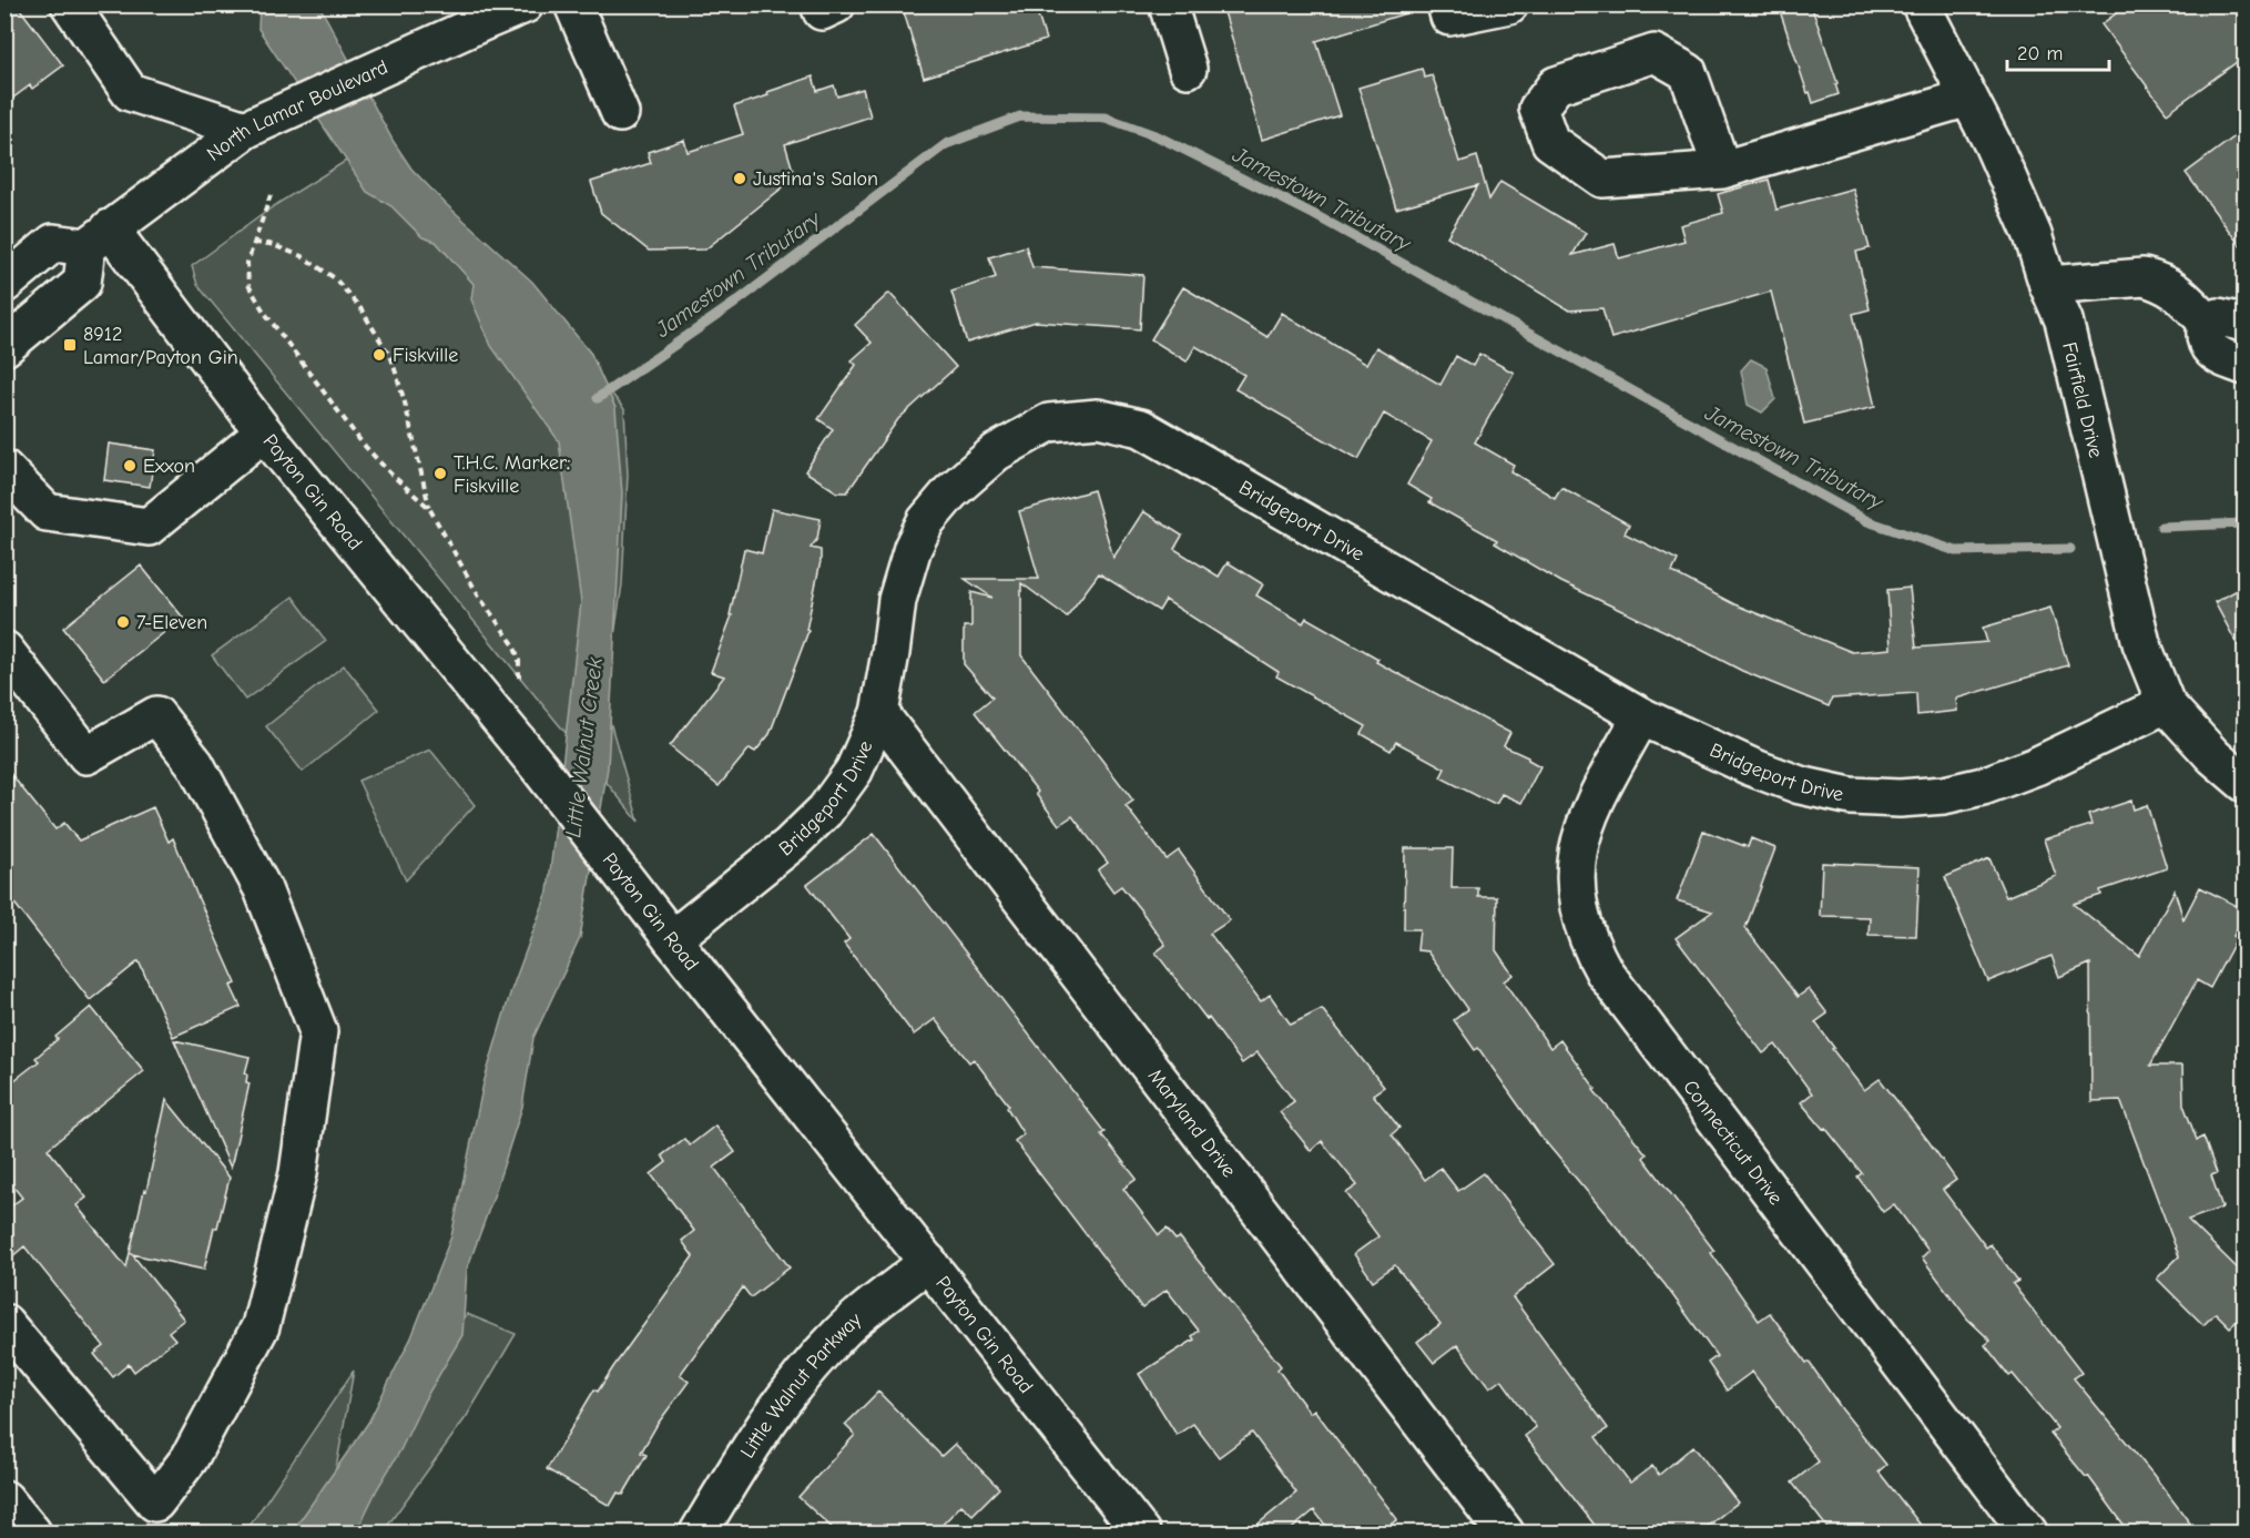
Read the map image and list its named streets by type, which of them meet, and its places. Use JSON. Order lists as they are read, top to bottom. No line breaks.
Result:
{"streets":{"street":["North Lamar Boulevard","Fairfield Drive","Payton Gin Road","Bridgeport Drive","Maryland Drive","Connecticut Drive","Little Walnut Parkway"]},"crossings":[["North Lamar Boulevard","Payton Gin Road"],["Fairfield Drive","Bridgeport Drive"],["Payton Gin Road","Bridgeport Drive"],["Payton Gin Road","Little Walnut Parkway"],["Bridgeport Drive","Maryland Drive"],["Bridgeport Drive","Connecticut Drive"]],"water":["Jamestown Tributary","Little Walnut Creek"],"places":{"other":["Justina's Salon","Fiskville","Exxon","T.H.C. Marker: Fiskville","7-Eleven"],"transit":["8912 Lamar/Payton Gin"]},"scale_bar":"20 m"}
